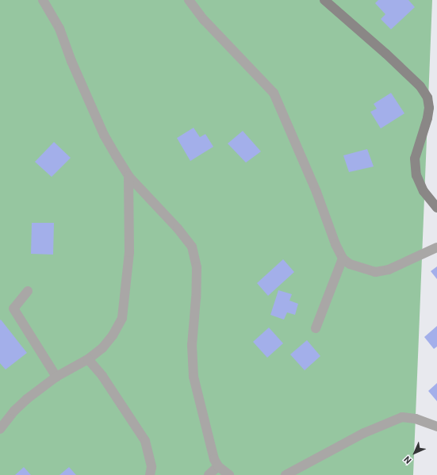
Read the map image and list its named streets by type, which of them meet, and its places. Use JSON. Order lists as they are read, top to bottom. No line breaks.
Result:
{"north":"bottom left"}
